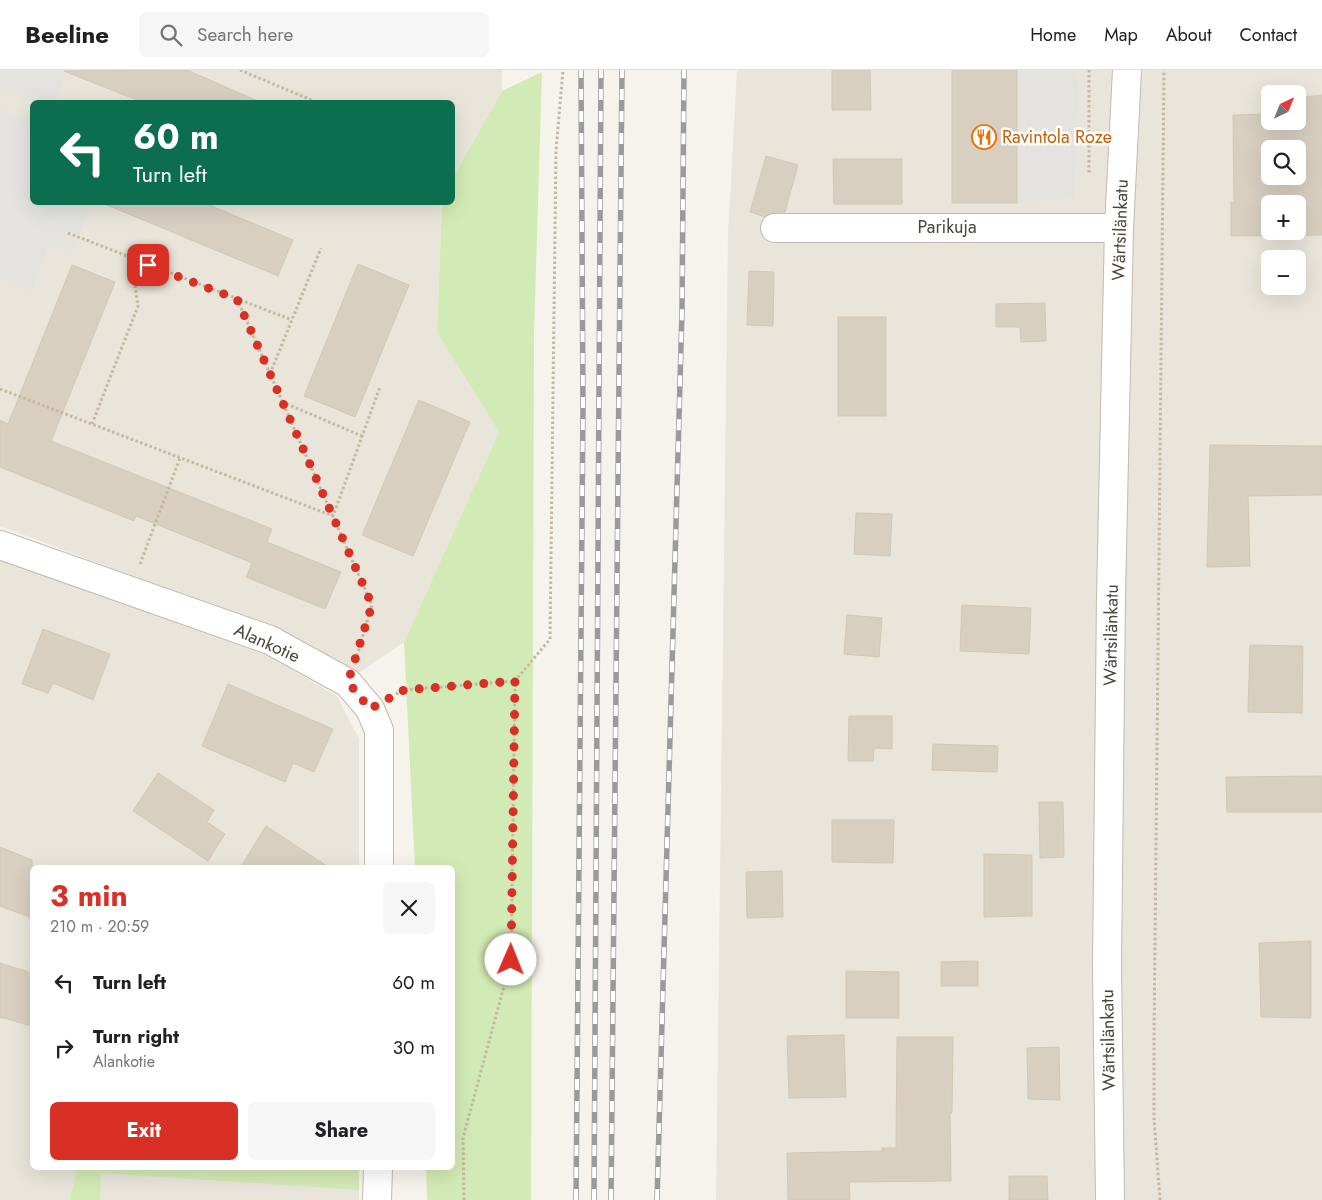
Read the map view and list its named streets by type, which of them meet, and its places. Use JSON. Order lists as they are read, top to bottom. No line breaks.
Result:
{"streets":{"street":["Parikuja","Wärtsilänkatu","Alankotie"]},"crossings":[["Parikuja","Wärtsilänkatu"]],"places":{"restaurant":["Ravintola Roze"]},"north":"top right","page":{"header":"Beeline","search":"Search here","nav":["Home","Map","About","Contact"],"map_buttons":["+","−"],"turn":["60 m","Turn left"],"heading":["3 min","210 m · 20:59"],"list":[{"name":"Turn left","value":"60 m"},{"name":"Turn right","note":"Alankotie","value":"30 m"}],"buttons":["Exit","Share"]}}
